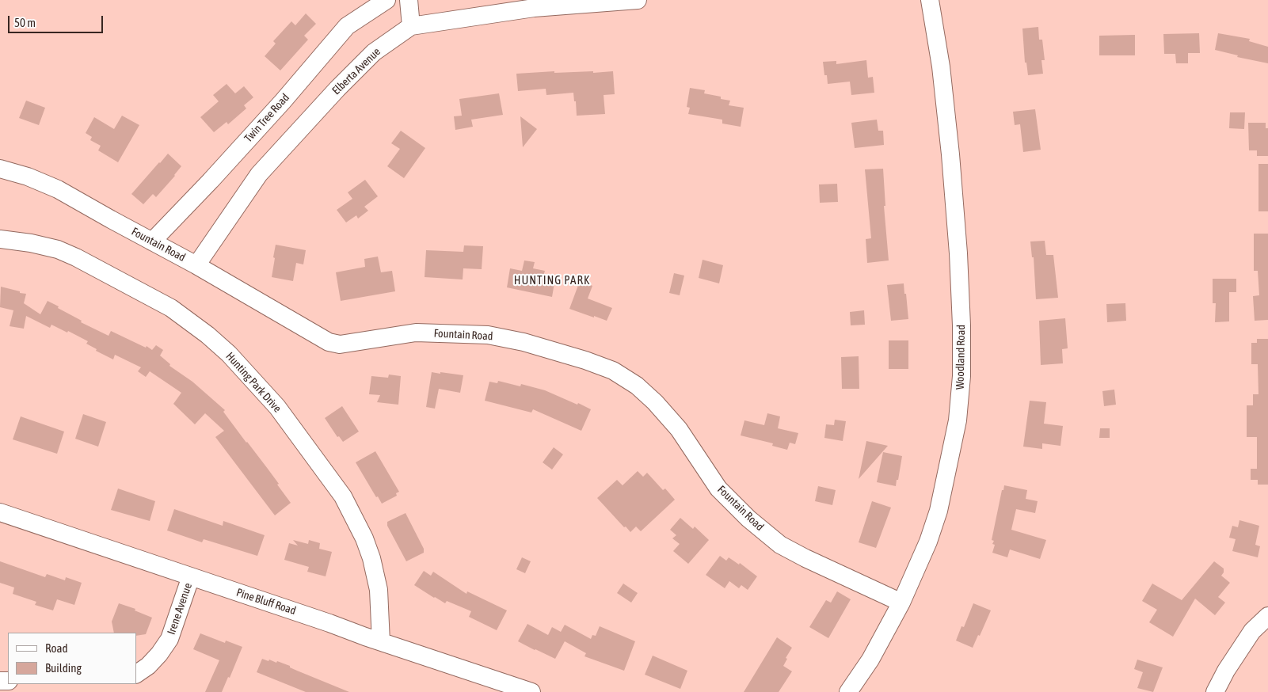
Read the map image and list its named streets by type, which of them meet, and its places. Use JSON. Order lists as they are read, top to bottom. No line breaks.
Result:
{"streets":{"street":["Elberta Avenue","Twin Tree Road","Fountain Road","Woodland Road","Hunting Park Drive","Pine Bluff Road","Irene Avenue"]},"crossings":[["Elberta Avenue","Fountain Road"],["Twin Tree Road","Fountain Road"],["Fountain Road","Woodland Road"],["Hunting Park Drive","Pine Bluff Road"],["Pine Bluff Road","Irene Avenue"]],"districts":["HUNTING PARK"],"legend":["Road","Building"],"scale_bar":"50 m"}
